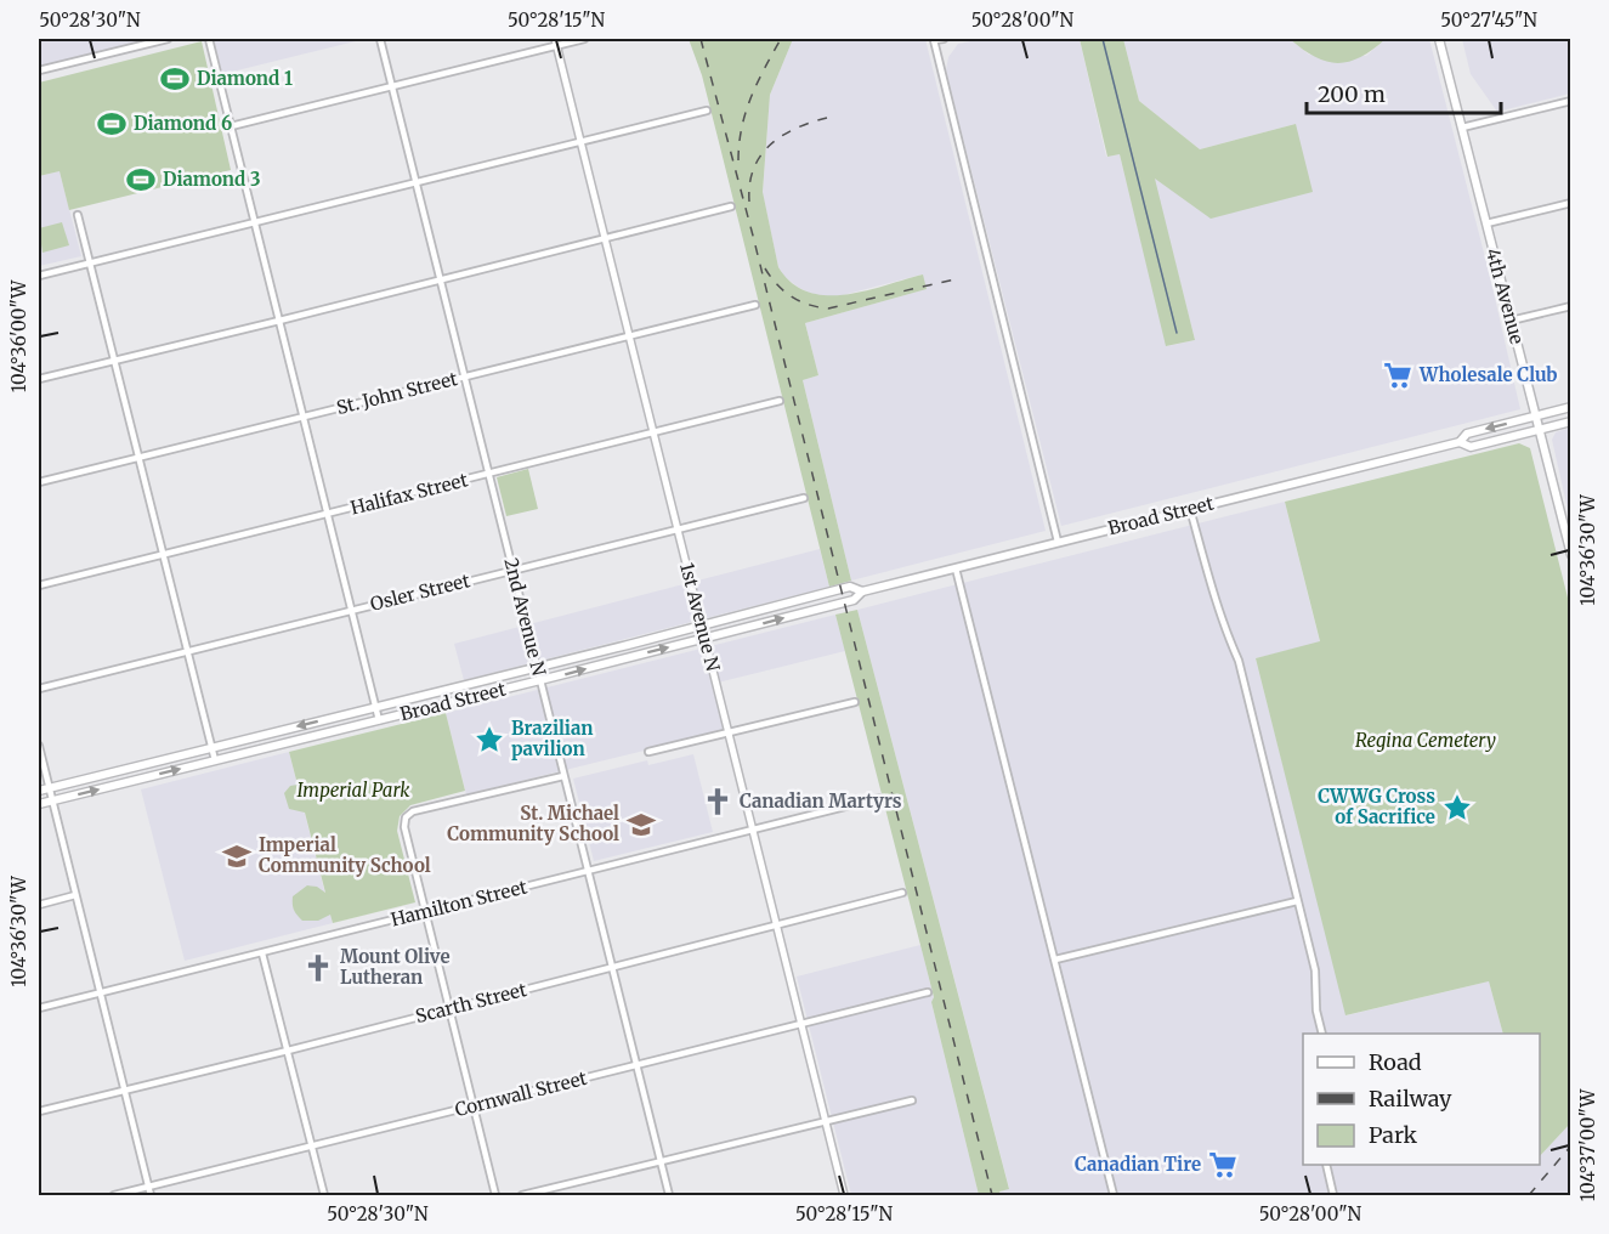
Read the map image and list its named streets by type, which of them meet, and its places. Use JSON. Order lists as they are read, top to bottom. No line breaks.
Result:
{"streets":{"main road":["4th Avenue","Broad Street"],"street":["St. John Street","Halifax Street","Osler Street","2nd Avenue N","1st Avenue N","Hamilton Street","Scarth Street","Cornwall Street"]},"crossings":[["4th Avenue","Broad Street"],["St. John Street","2nd Avenue N"],["St. John Street","1st Avenue N"],["Halifax Street","2nd Avenue N"],["Halifax Street","1st Avenue N"],["Broad Street","2nd Avenue N"],["Broad Street","1st Avenue N"],["Osler Street","2nd Avenue N"],["Osler Street","1st Avenue N"],["2nd Avenue N","Hamilton Street"],["2nd Avenue N","Scarth Street"],["2nd Avenue N","Cornwall Street"],["1st Avenue N","Hamilton Street"],["1st Avenue N","Scarth Street"],["1st Avenue N","Cornwall Street"]],"parks":["Regina Cemetery","Imperial Park"],"places":{"sports":["Diamond 1","Diamond 6","Diamond 3"],"supermarket":["Wholesale Club","Canadian Tire"],"place":["Brazilian pavilion","CWWG Cross of Sacrifice"],"church":["Canadian Martyrs","Mount Olive Lutheran"],"school or university":["St. Michael Community School","Imperial Community School"]},"legend":["Road","Railway","Park"],"scale_bar":"200 m","coordinates":["50°28'30\"N","50°28'15\"N","50°28'00\"N","50°27'45\"N","104°36'00\"W","104°36'30\"W","104°37'00\"W"]}
